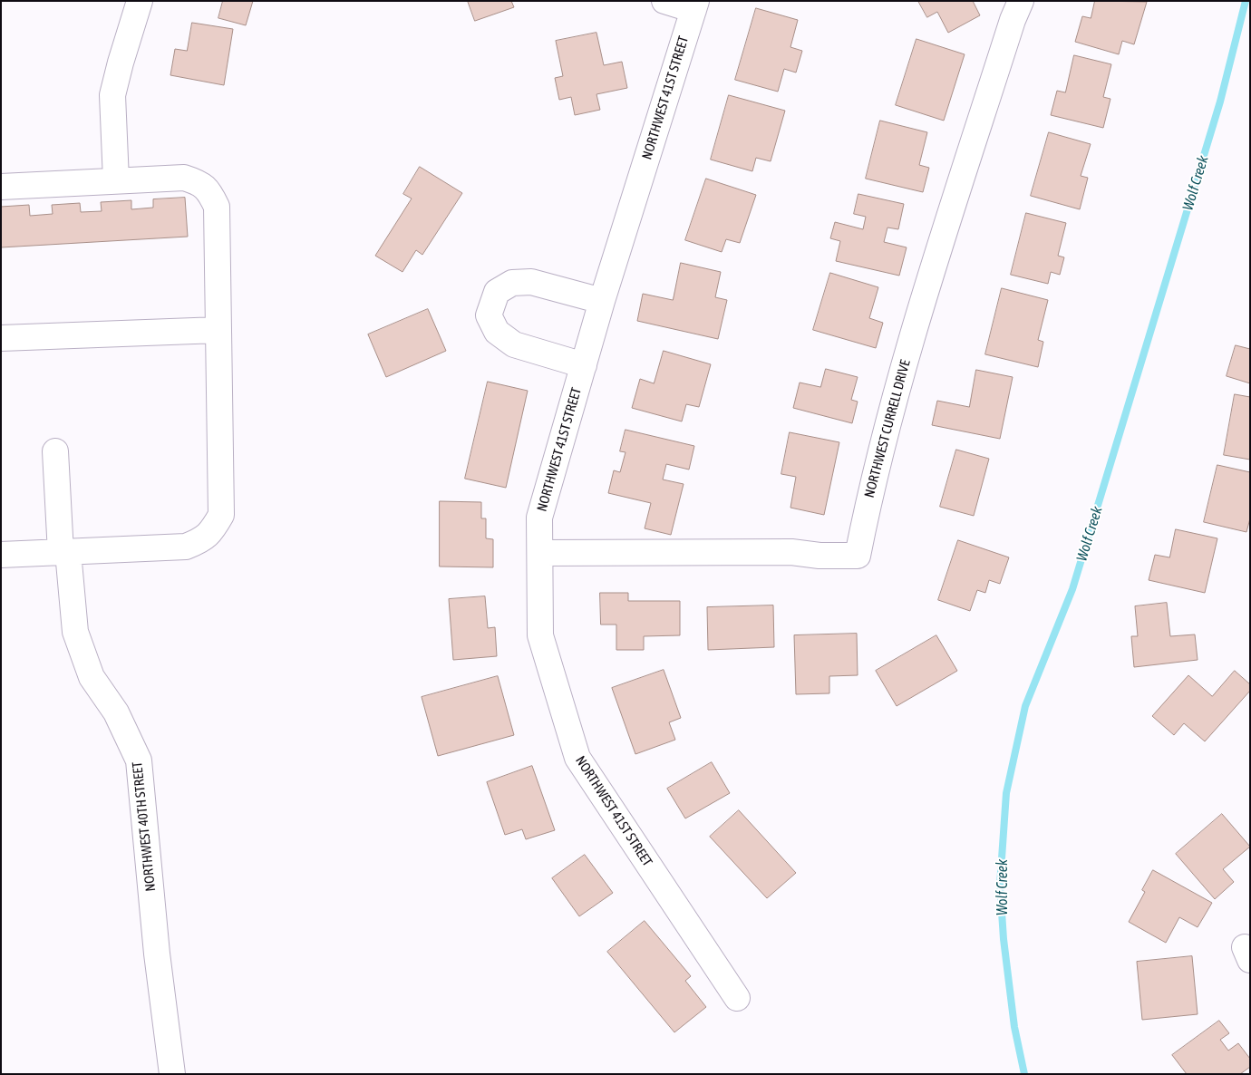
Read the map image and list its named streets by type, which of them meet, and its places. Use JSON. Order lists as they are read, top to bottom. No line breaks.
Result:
{"streets":{"street":["NORTHWEST 41ST STREET","NORTHWEST CURRELL DRIVE","NORTHWEST 40TH STREET"]},"crossings":[["NORTHWEST 41ST STREET","NORTHWEST CURRELL DRIVE"]],"water":["Wolf Creek"]}
